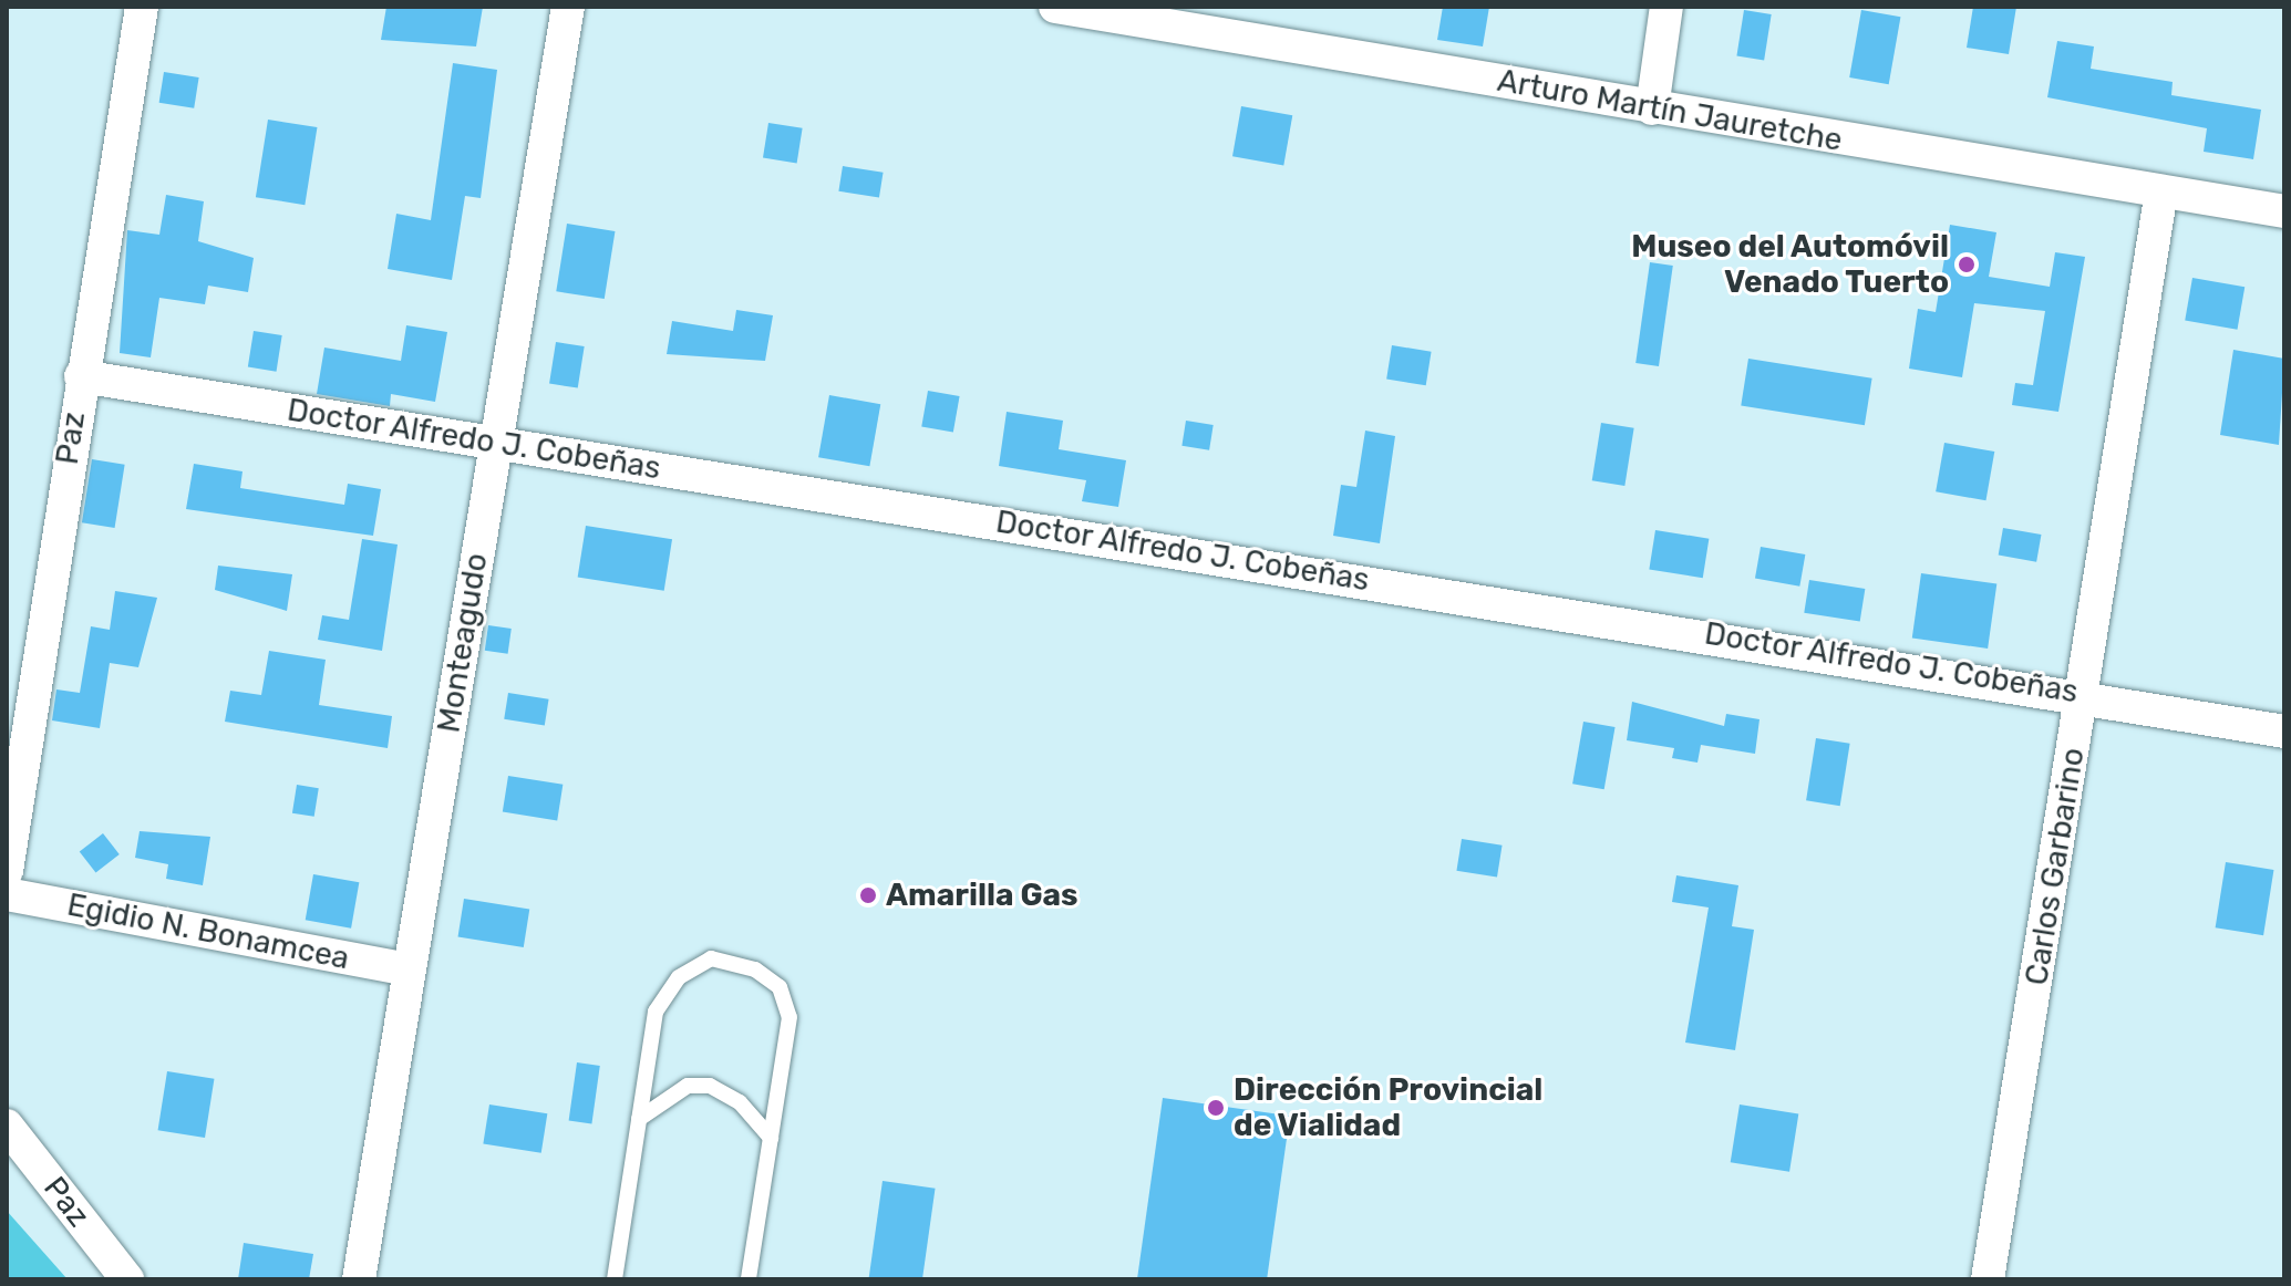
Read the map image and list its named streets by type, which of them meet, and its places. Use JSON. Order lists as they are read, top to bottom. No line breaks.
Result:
{"streets":{"street":["Arturo Martín Jauretche","Paz","Doctor Alfredo J. Cobeñas","Monteagudo","Carlos Garbarino","Egidio N. Bonamcea"]},"crossings":[["Arturo Martín Jauretche","Carlos Garbarino"],["Paz","Doctor Alfredo J. Cobeñas"],["Doctor Alfredo J. Cobeñas","Monteagudo"],["Doctor Alfredo J. Cobeñas","Carlos Garbarino"],["Monteagudo","Egidio N. Bonamcea"]],"places":["Museo del Automóvil Venado Tuerto","Amarilla Gas","Dirección Provincial de Vialidad"]}
